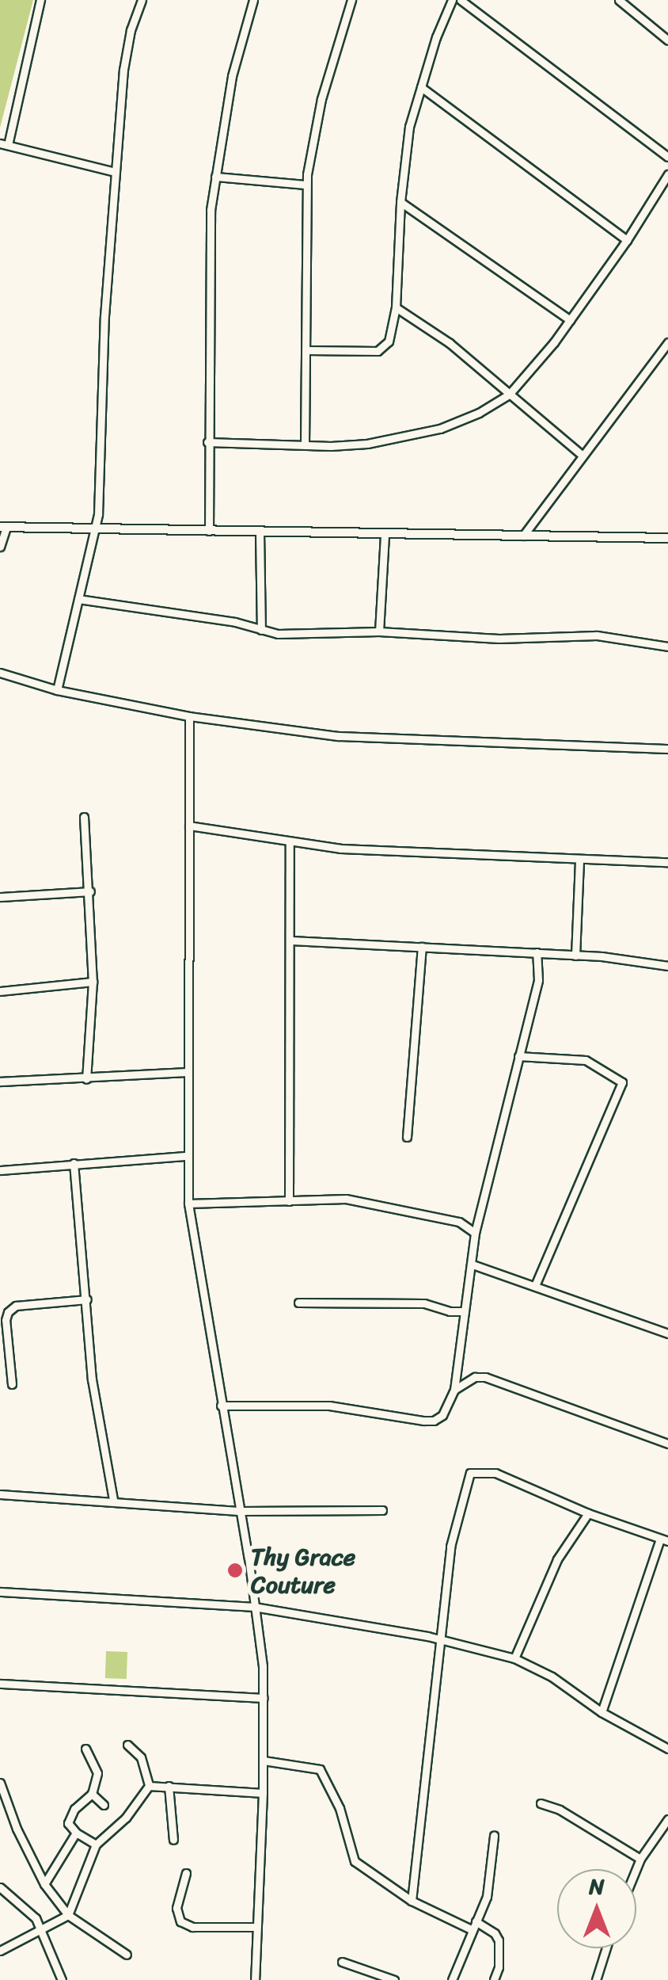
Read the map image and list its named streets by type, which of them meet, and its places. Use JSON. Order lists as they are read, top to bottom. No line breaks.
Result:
{"places":["Thy Grace Couture"],"north":"top"}
